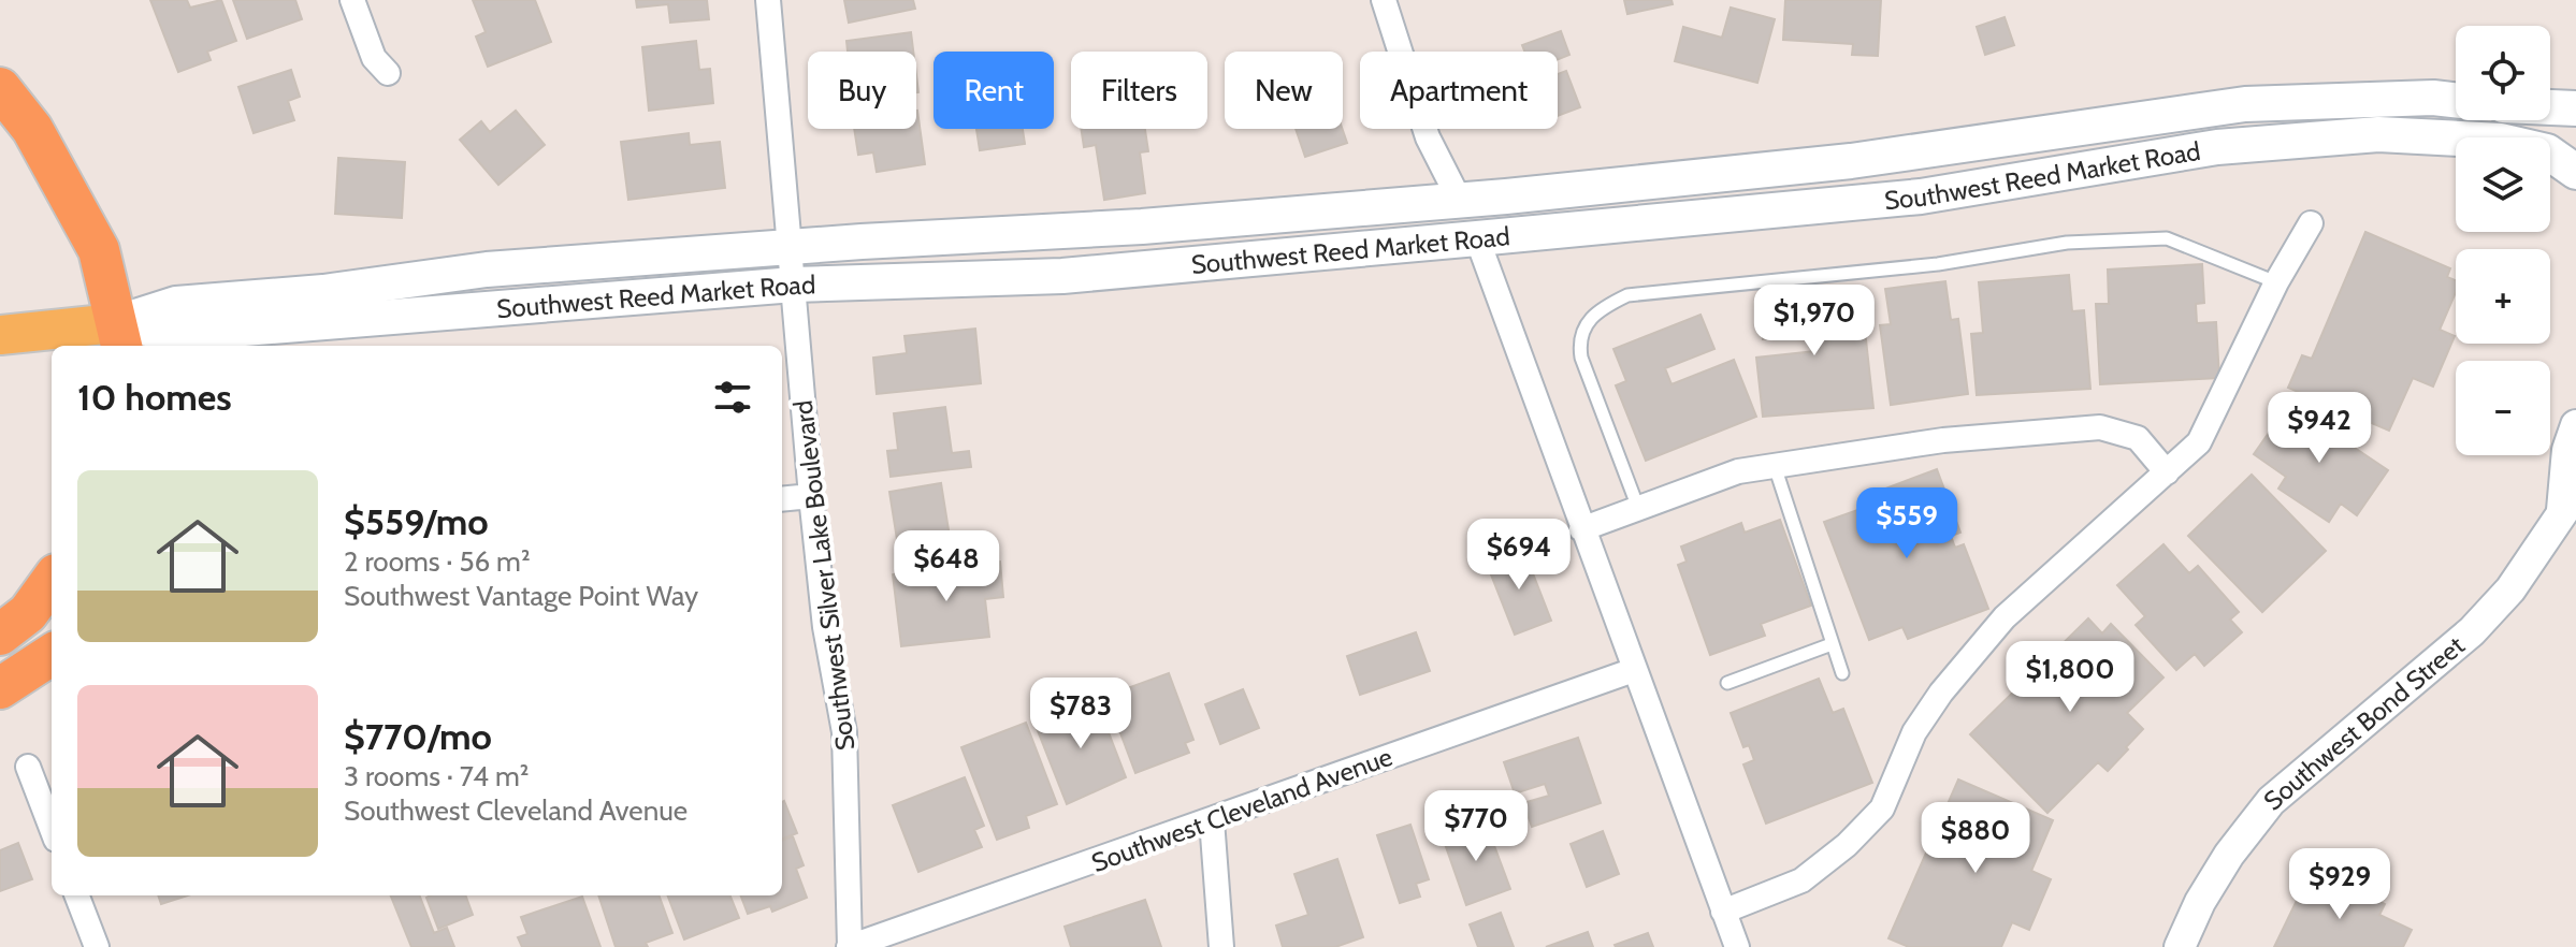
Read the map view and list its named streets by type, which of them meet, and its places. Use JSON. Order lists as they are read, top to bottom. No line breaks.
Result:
{"streets":{"main road":["Southwest Reed Market Road"],"street":["Southwest Silver Lake Boulevard","Southwest Bond Street","Southwest Cleveland Avenue"]},"crossings":[["Southwest Reed Market Road","Southwest Silver Lake Boulevard"],["Southwest Silver Lake Boulevard","Southwest Cleveland Avenue"]],"page":{"map_buttons":["+","−"],"chip":["Buy","Rent","Filters","New","Apartment"],"price":["$1,970","$942","$559","$694","$648","$1,800","$783","$770","$880","$929"],"heading":"10 homes","list":[{"name":"$559/mo","note":"2 rooms · 56 m² · Southwest Vantage Point Way"},{"name":"$770/mo","note":"3 rooms · 74 m² · Southwest Cleveland Avenue"}]}}
